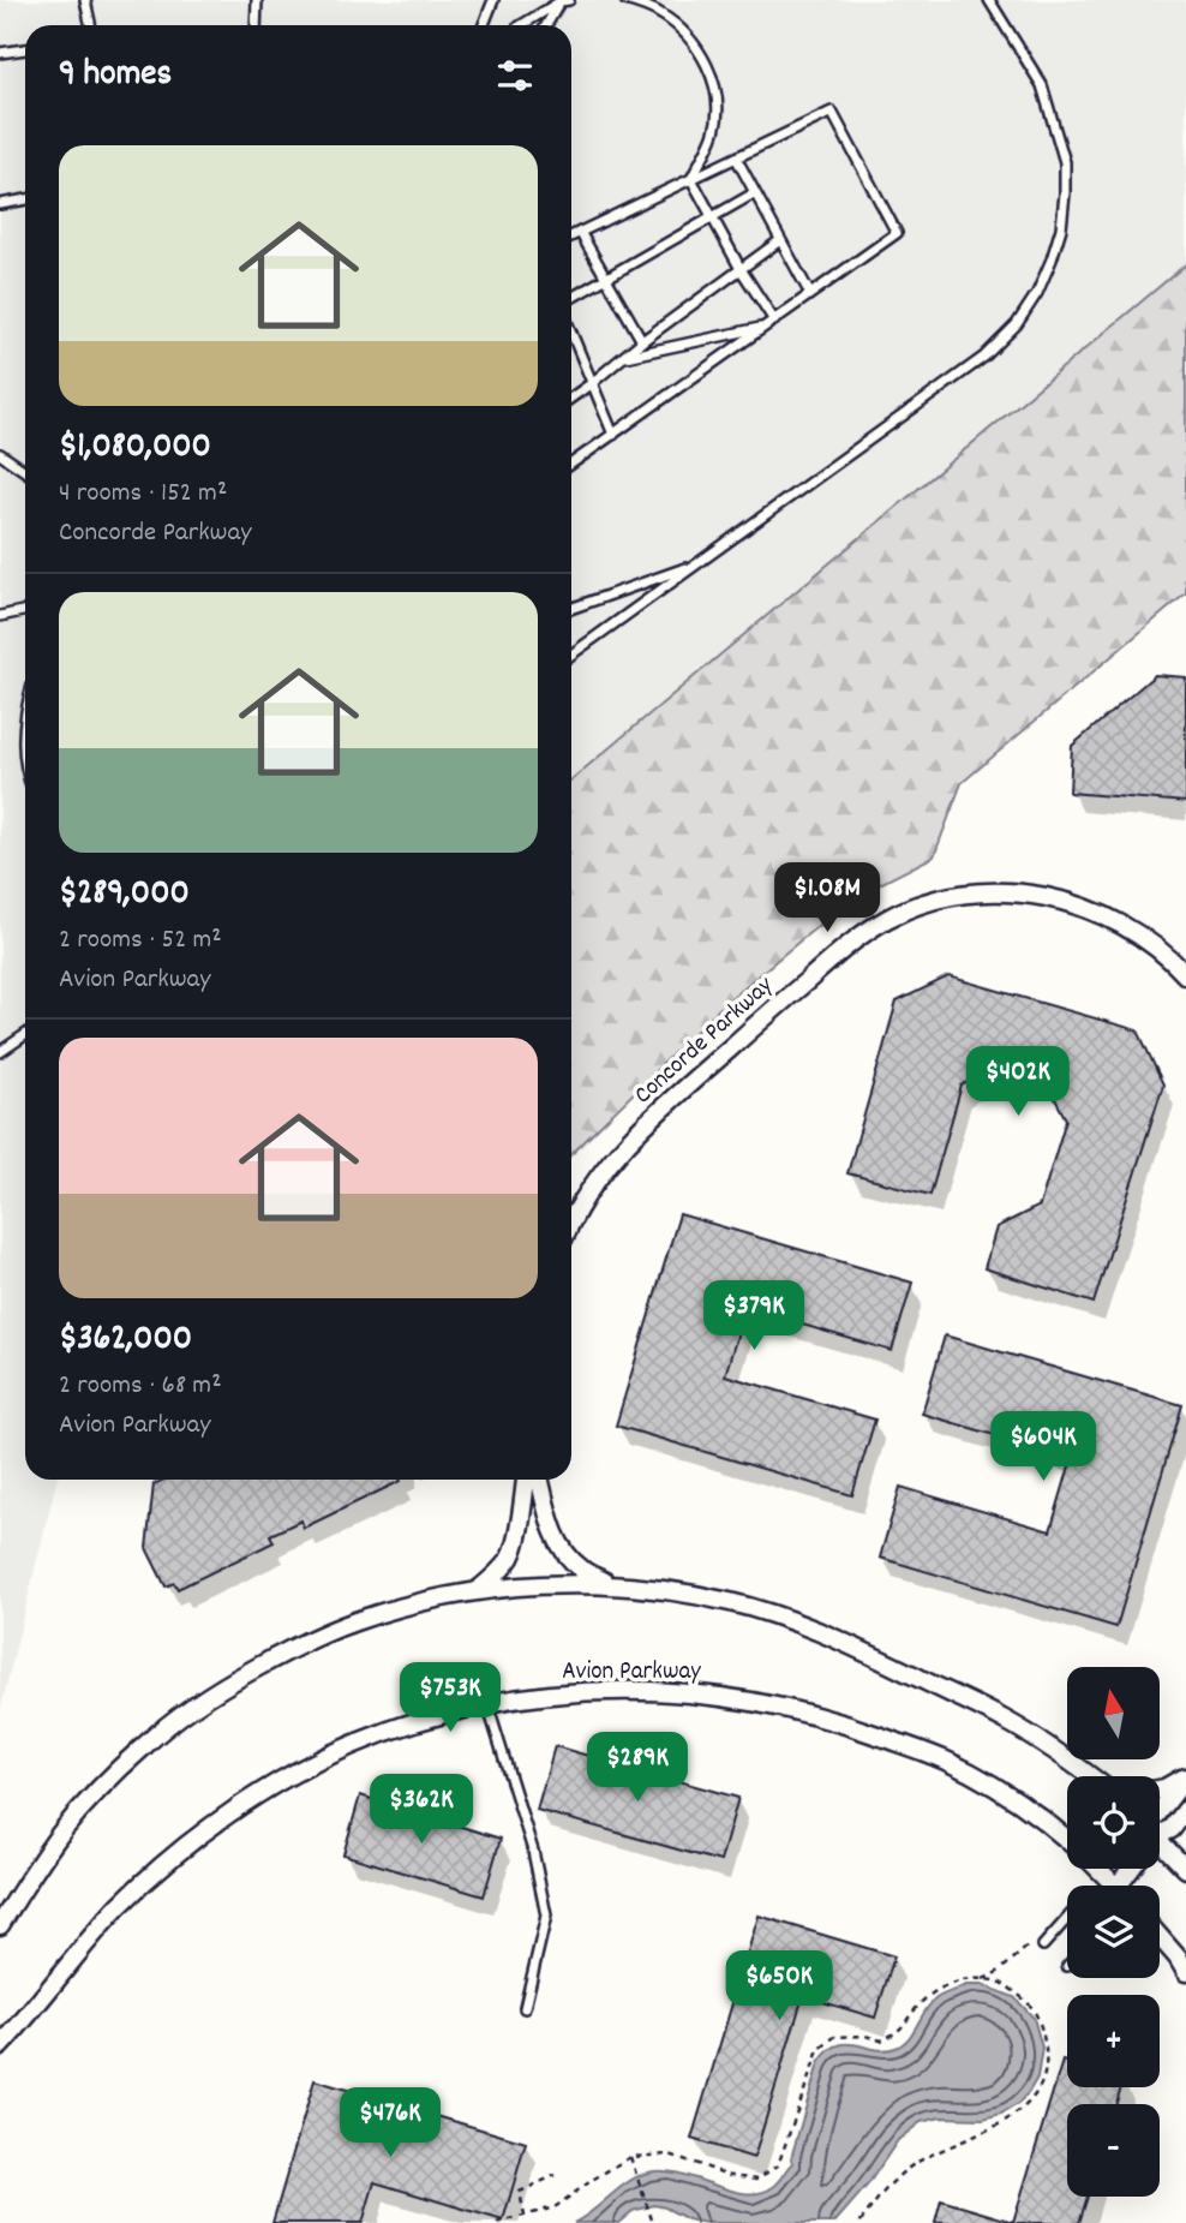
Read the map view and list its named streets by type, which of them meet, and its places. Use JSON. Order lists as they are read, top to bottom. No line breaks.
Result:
{"streets":{"street":["Concorde Parkway","Avion Parkway"]},"north":"top","page":{"heading":"9 homes","list":[{"name":"$1,080,000","note":"4 rooms · 152 m² · Concorde Parkway"},{"name":"$289,000","note":"2 rooms · 52 m² · Avion Parkway"},{"name":"$362,000","note":"2 rooms · 68 m² · Avion Parkway"}],"price":["$1.08M","$402K","$379K","$604K","$753K","$289K","$362K","$650K","$476K"],"map_buttons":["+","−"]}}
